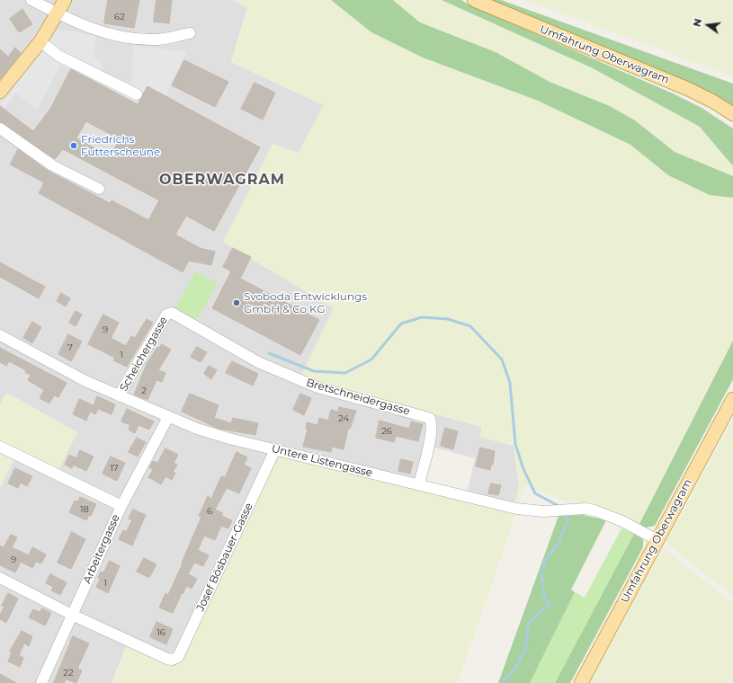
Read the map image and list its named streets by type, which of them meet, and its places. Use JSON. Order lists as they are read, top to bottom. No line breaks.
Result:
{"streets":{"main road":["Umfahrung Oberwagram"],"street":["Scheichergasse","Bretschneidergasse","Untere Listengasse","Arbeitergasse","Josef Bösbauer-Gasse"]},"crossings":[["Umfahrung Oberwagram","Untere Listengasse"],["Scheichergasse","Bretschneidergasse"],["Scheichergasse","Untere Listengasse"],["Bretschneidergasse","Untere Listengasse"],["Untere Listengasse","Arbeitergasse"],["Untere Listengasse","Josef Bösbauer-Gasse"],["Arbeitergasse","Josef Bösbauer-Gasse"]],"districts":["OBERWAGRAM"],"places":["Friedrichs Futterscheune","Svoboda Entwicklungs GmbH & Co KG"],"house_numbers":["62","9","7","1","2","24","26","17","18","6","9","1","16","22"],"north":"left"}
